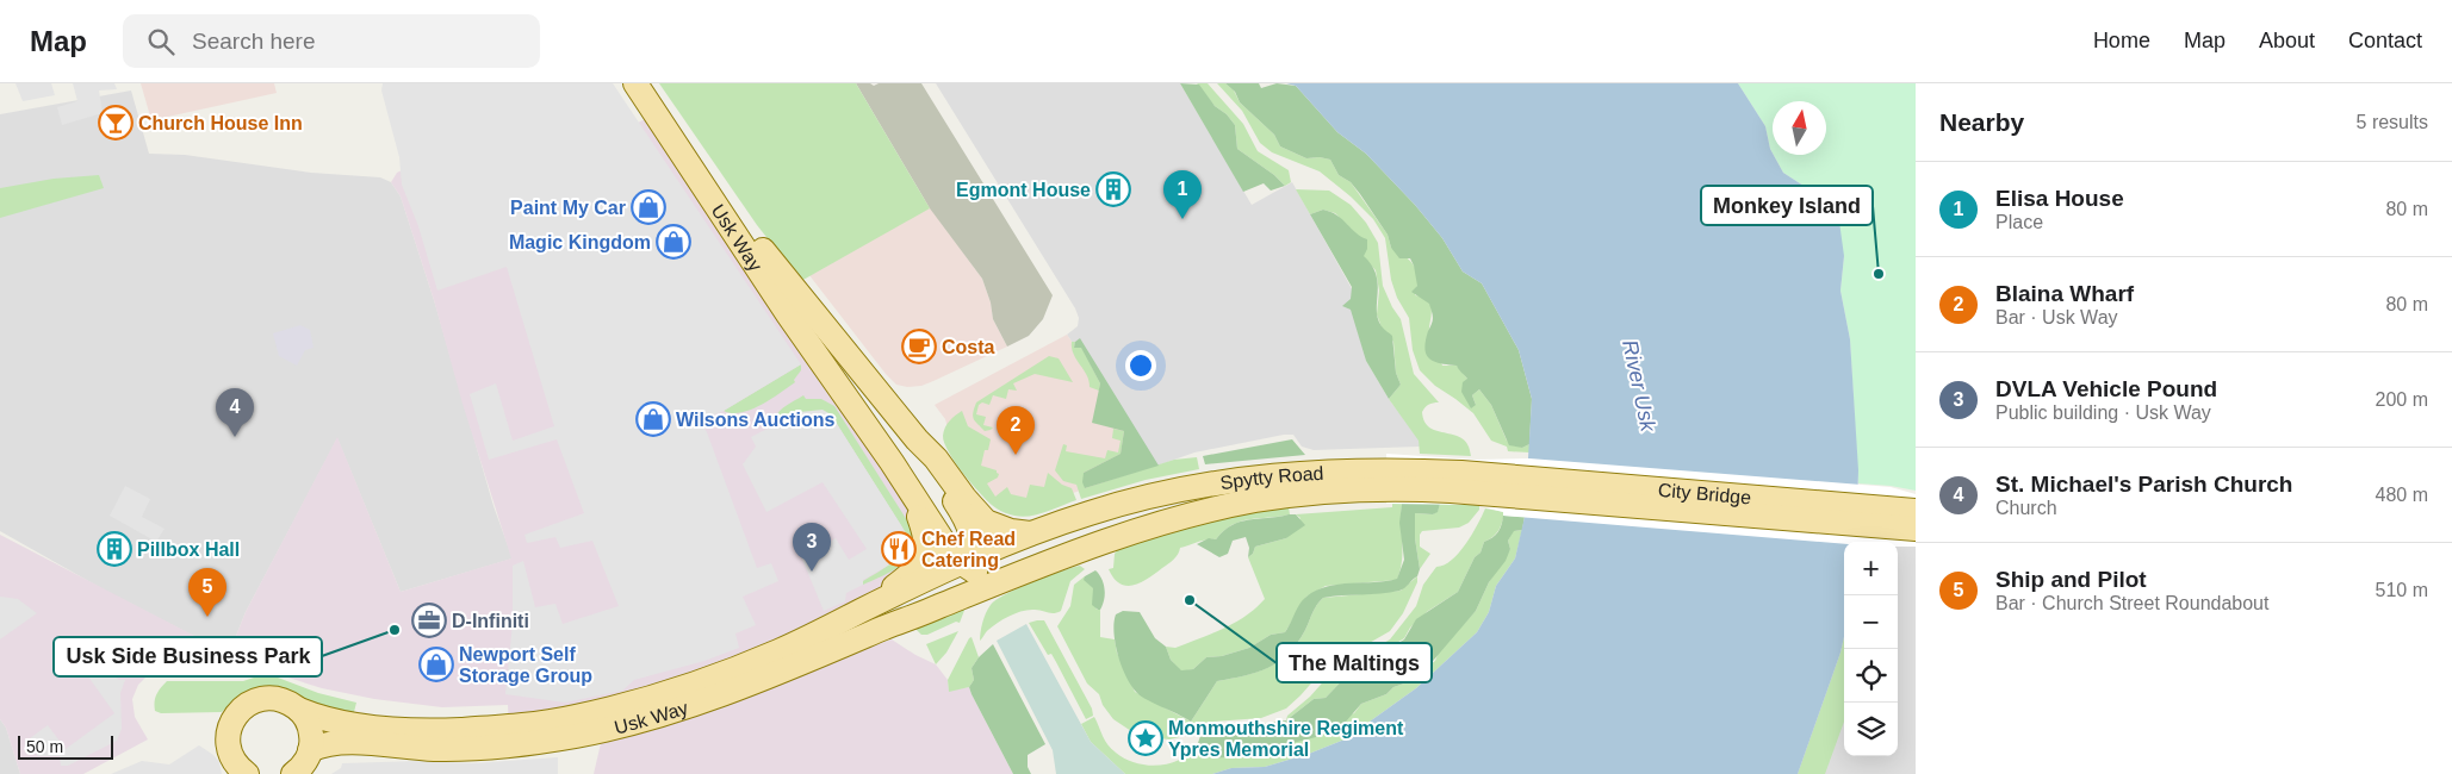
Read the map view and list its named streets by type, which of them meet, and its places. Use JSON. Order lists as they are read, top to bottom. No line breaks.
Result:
{"streets":{"main road":["Usk Way","Spytty Road","City Bridge"]},"crossings":[["Usk Way","Spytty Road"],["Spytty Road","City Bridge"]],"water":["River Usk"],"places":{"bar":["Church House Inn"],"building":["Egmont House","Pillbox Hall"],"shop":["Paint My Car","Magic Kingdom","Wilsons Auctions","Newport Self Storage Group"],"other":["Monkey Island","The Maltings","Usk Side Business Park"],"cafe":["Costa"],"restaurant":["Chef Read Catering"],"office":["D-Infiniti"],"place":["Monmouthshire Regiment Ypres Memorial"]},"scale_bar":"50 m","north":"top","page":{"header":"Map","search":"Search here","nav":["Home","Map","About","Contact"],"heading":["Nearby","5 results"],"list":[{"mark":"1","name":"Elisa House","note":"Place","value":"80 m"},{"mark":"2","name":"Blaina Wharf","note":"Bar · Usk Way","value":"80 m"},{"mark":"3","name":"DVLA Vehicle Pound","note":"Public building · Usk Way","value":"200 m"},{"mark":"4","name":"St. Michael's Parish Church","note":"Church","value":"480 m"},{"mark":"5","name":"Ship and Pilot","note":"Bar · Church Street Roundabout","value":"510 m"}],"pins":["1","4","2","3","5"],"map_buttons":["+","−"],"scale":"50 m"}}
